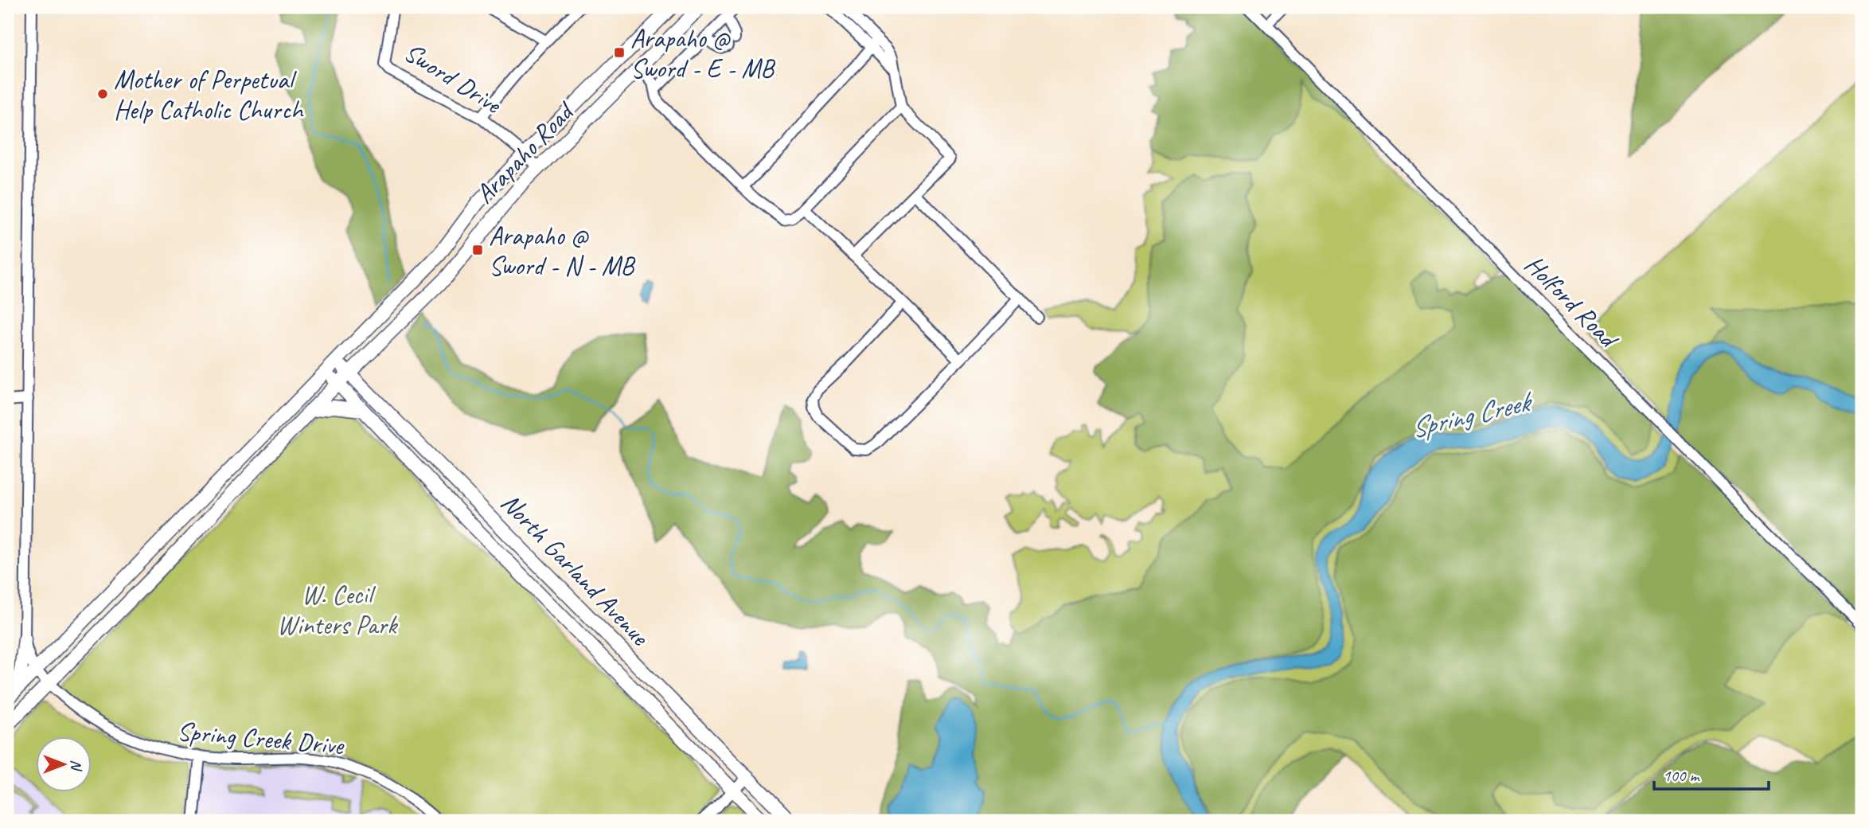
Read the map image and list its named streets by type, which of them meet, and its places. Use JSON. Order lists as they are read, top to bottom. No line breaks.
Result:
{"streets":{"main road":["Arapaho Road","North Garland Avenue"],"street":["Sword Drive","Holford Road","Spring Creek Drive"]},"crossings":[["Sword Drive","Arapaho Road"],["Arapaho Road","North Garland Avenue"]],"water":["Spring Creek"],"parks":["W. Cecil Winters Park"],"places":{"transit":["Arapaho @ Sword - E - MB","Arapaho @ Sword - N - MB"],"other":["Mother of Perpetual Help Catholic Church"]},"scale_bar":"100 m","north":"right"}
